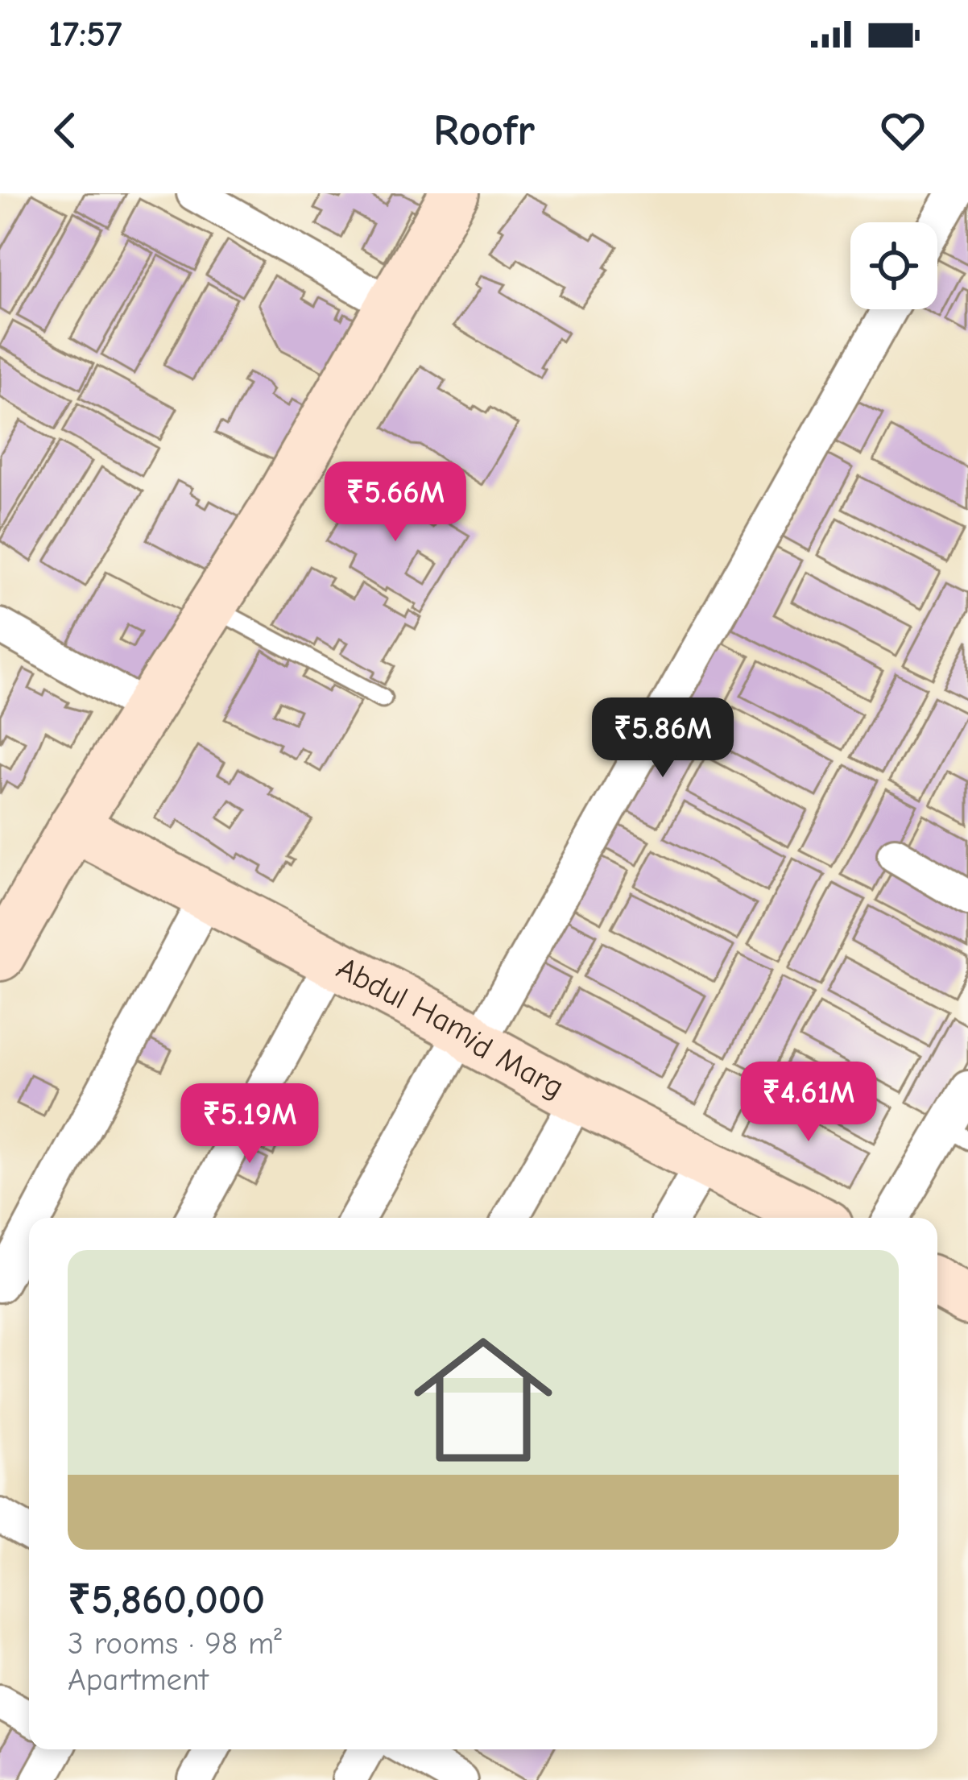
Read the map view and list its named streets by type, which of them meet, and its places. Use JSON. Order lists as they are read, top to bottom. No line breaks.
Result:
{"streets":{"street":["Abdul Hamid Marg"]},"page":{"status":"17:57","header":"Roofr","price":["₹5.66M","₹5.86M","₹4.61M","₹5.19M"],"list":[{"name":"₹5,860,000","note":"3 rooms · 98 m² · Apartment"}]}}
